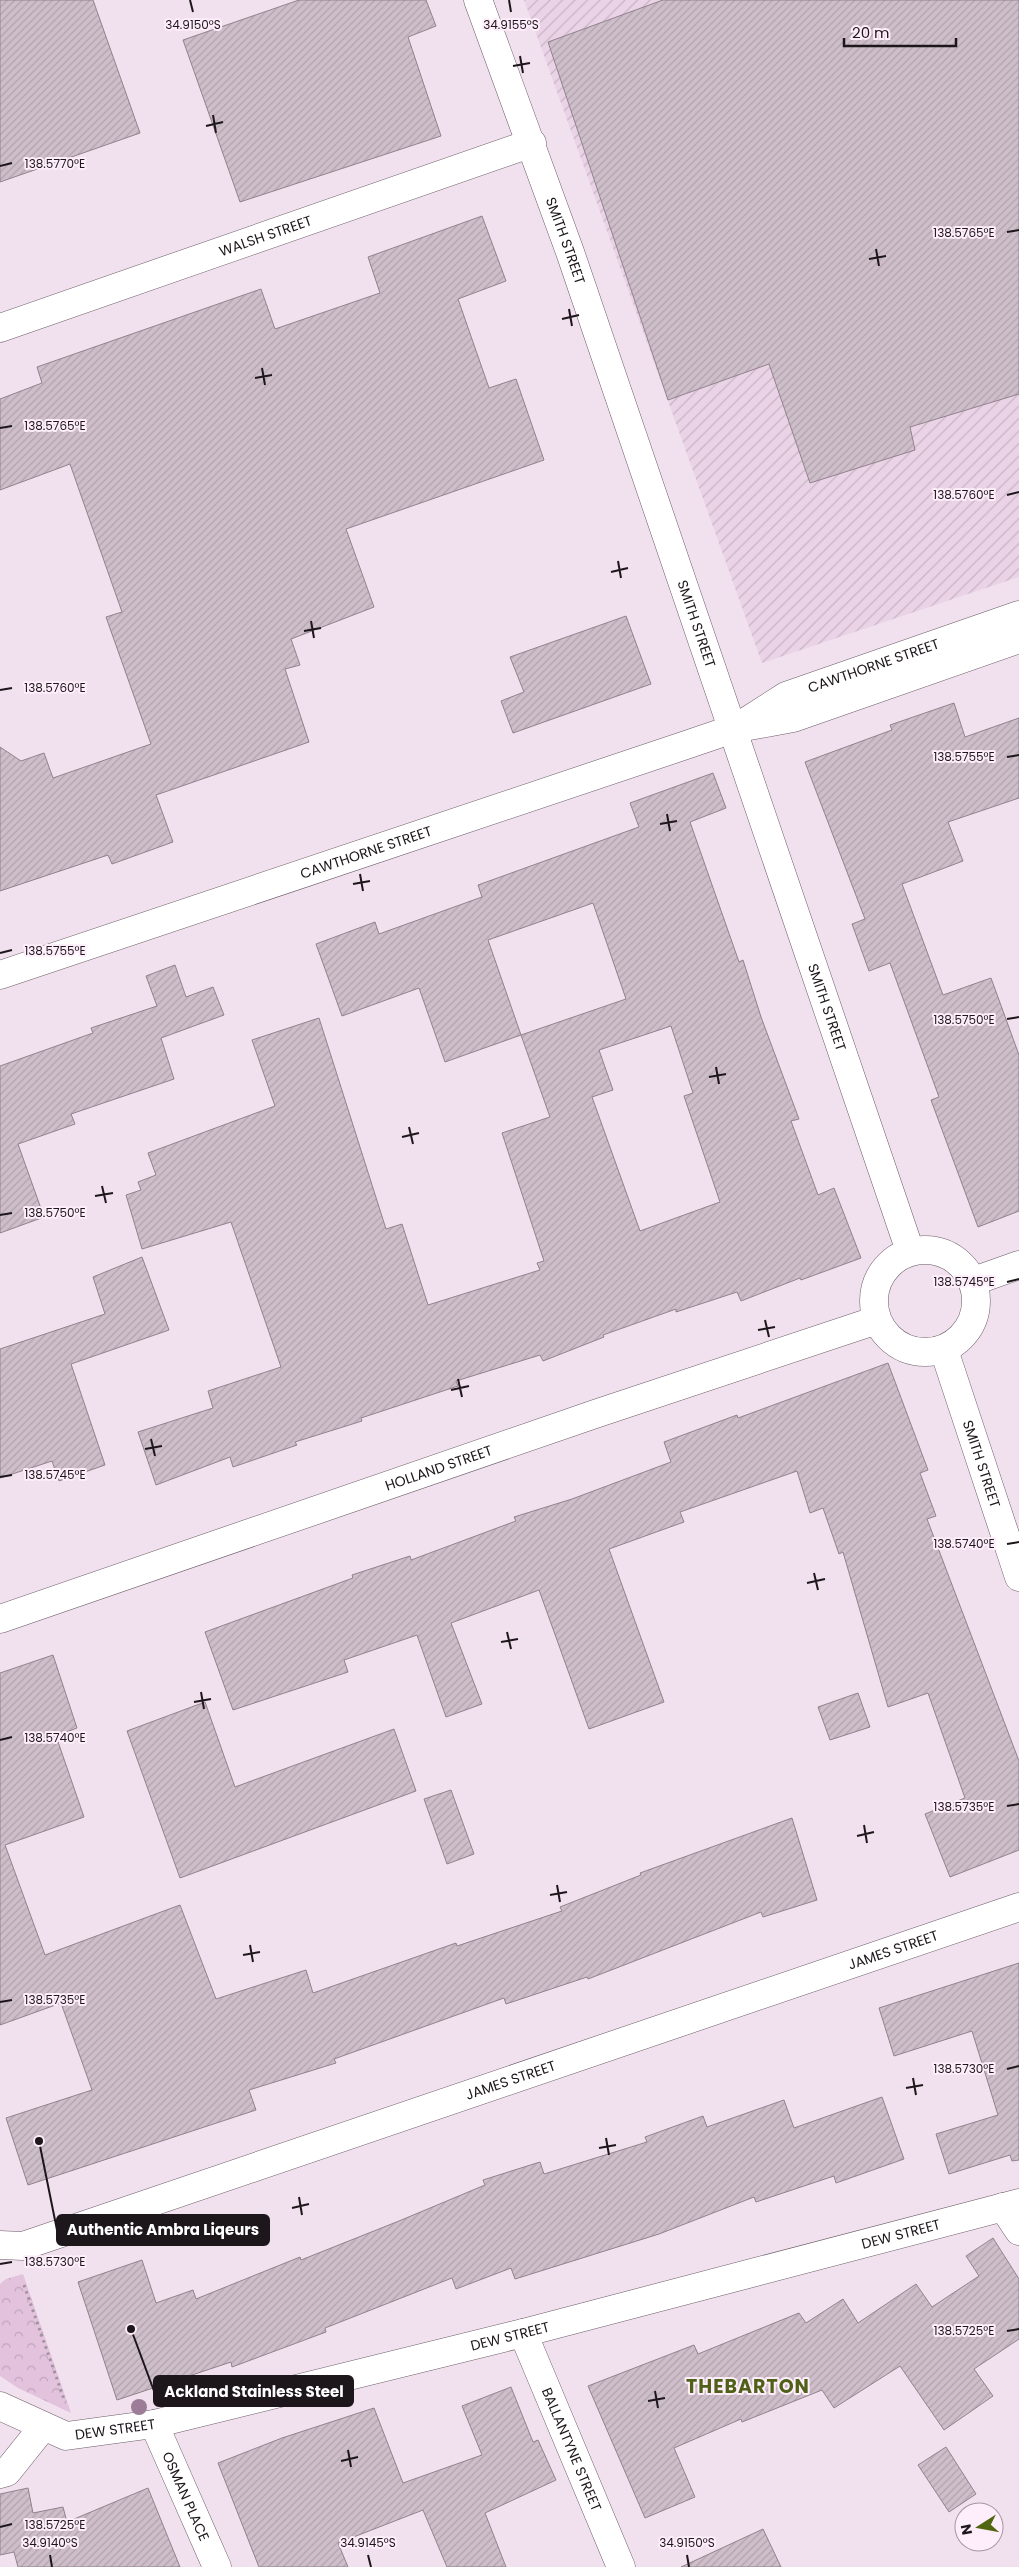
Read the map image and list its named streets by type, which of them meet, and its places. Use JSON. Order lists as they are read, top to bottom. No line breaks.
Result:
{"streets":{"street":["WALSH STREET","SMITH STREET","CAWTHORNE STREET","HOLLAND STREET","JAMES STREET","DEW STREET","BALLANTYNE STREET","OSMAN PLACE"]},"crossings":[["WALSH STREET","SMITH STREET"],["SMITH STREET","CAWTHORNE STREET"],["SMITH STREET","HOLLAND STREET"],["DEW STREET","BALLANTYNE STREET"],["DEW STREET","OSMAN PLACE"]],"districts":["THEBARTON"],"places":["Authentic Ambra Liqeurs","Ackland Stainless Steel"],"scale_bar":"20 m","north":"left","coordinates":["34.9150°S","34.9155°S","138.5770°E","138.5765°E","138.5760°E","138.5755°E","138.5750°E","138.5745°E","138.5740°E","138.5735°E","138.5730°E","138.5725°E","34.9140°S","34.9145°S"]}
